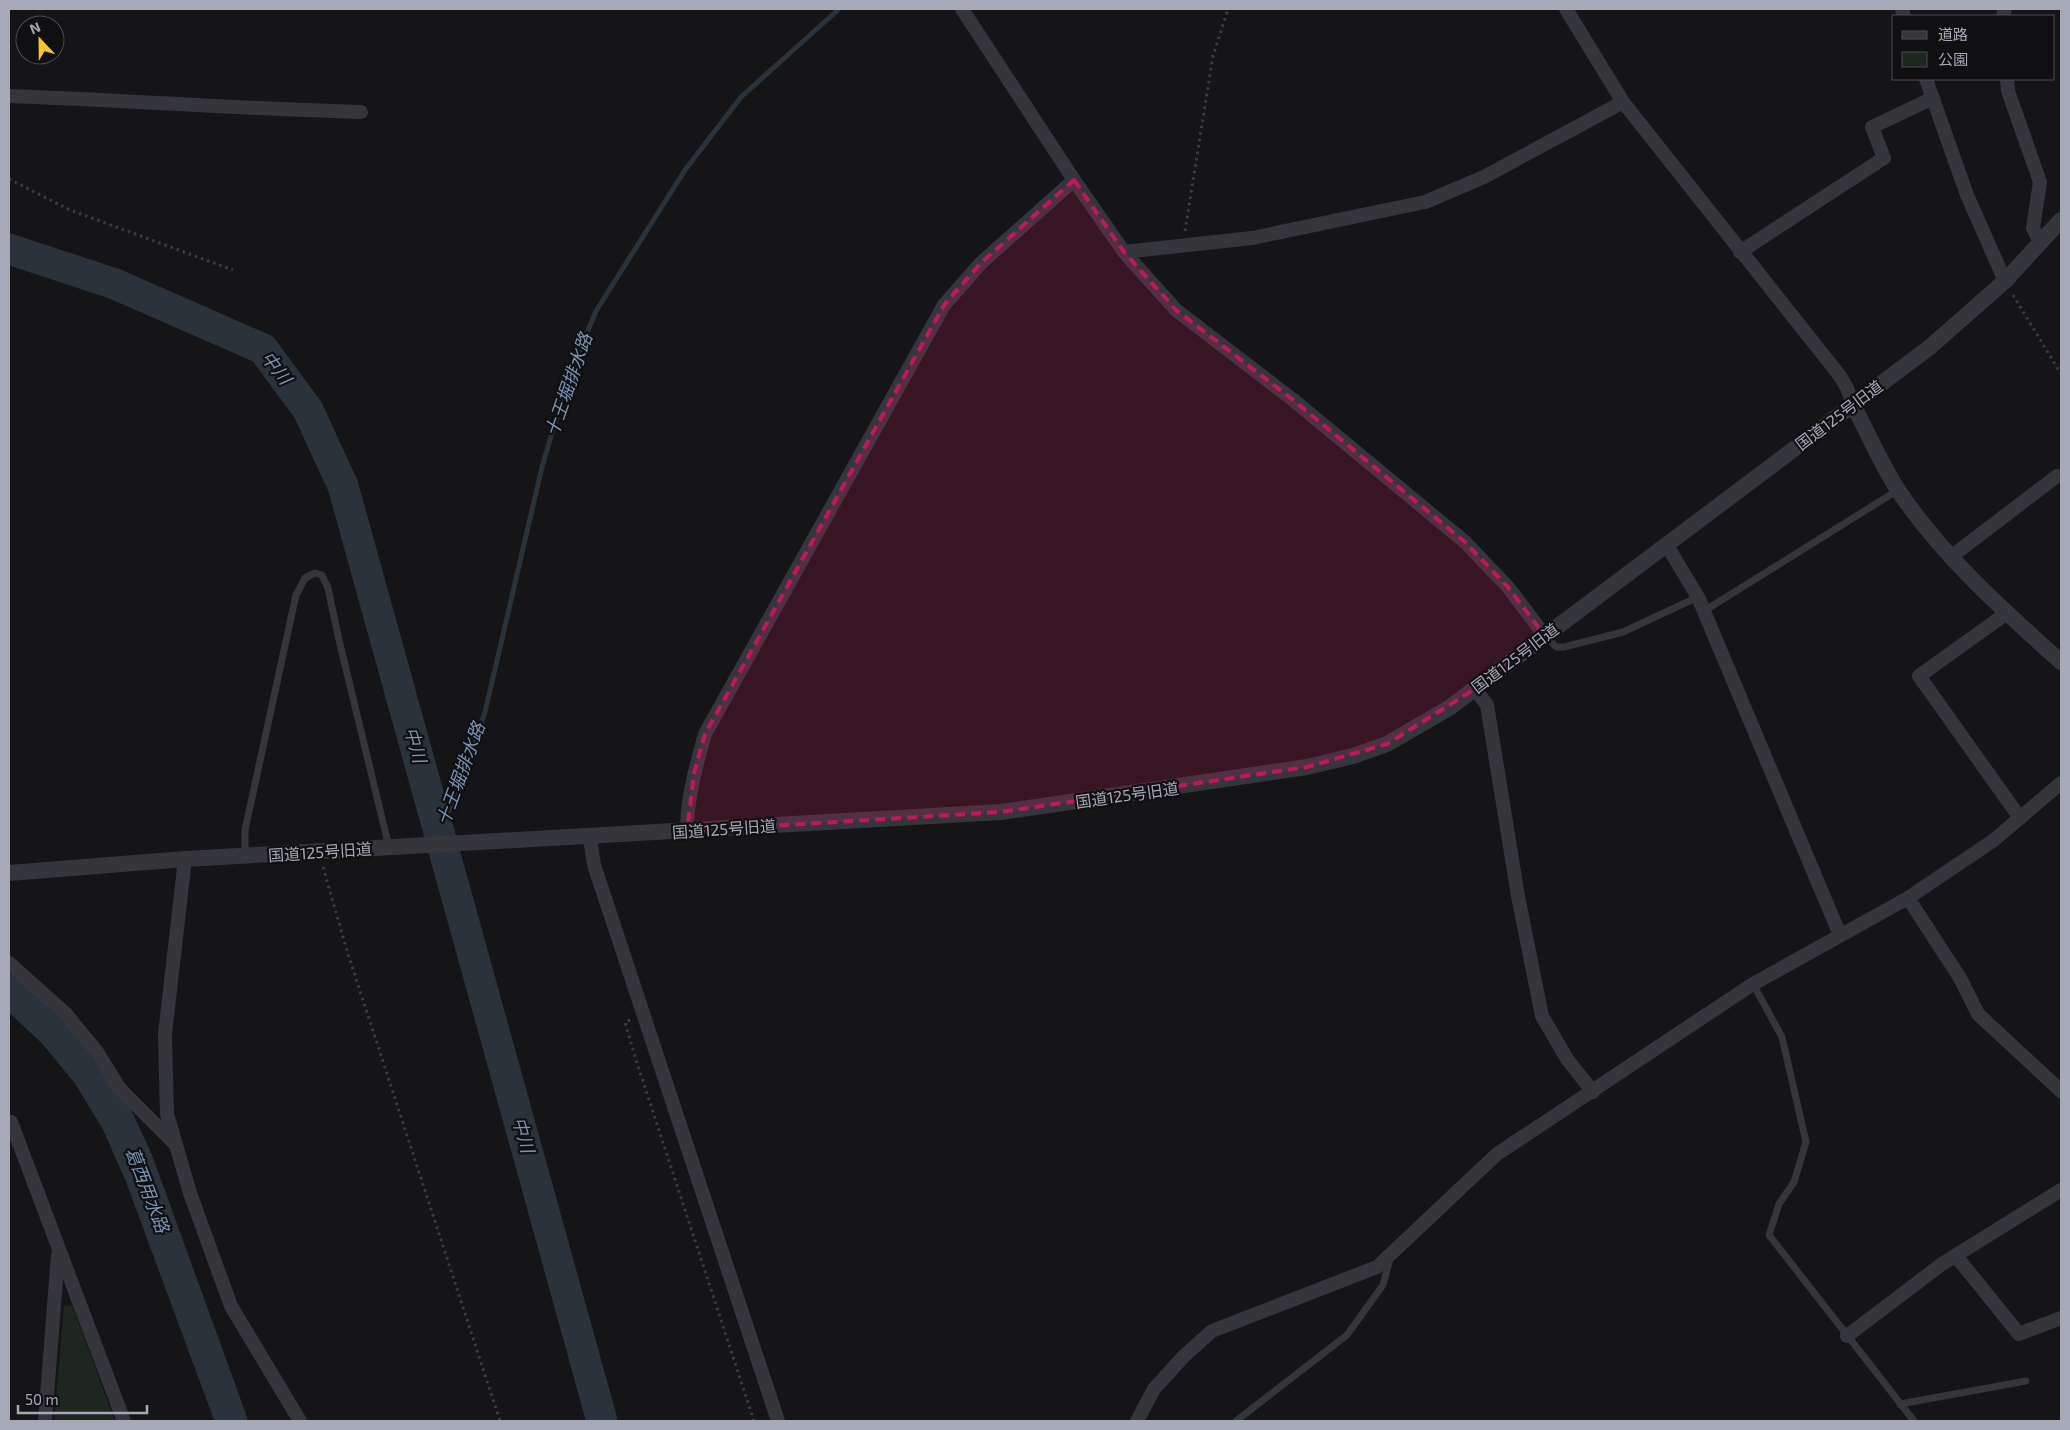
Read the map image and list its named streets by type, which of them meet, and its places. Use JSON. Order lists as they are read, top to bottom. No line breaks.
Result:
{"streets":{"street":["国道125号旧道"]},"water":["中川","十王堀排水路","葛西用水路"],"legend":["道路","公園"],"scale_bar":"50 m","north":"top"}
